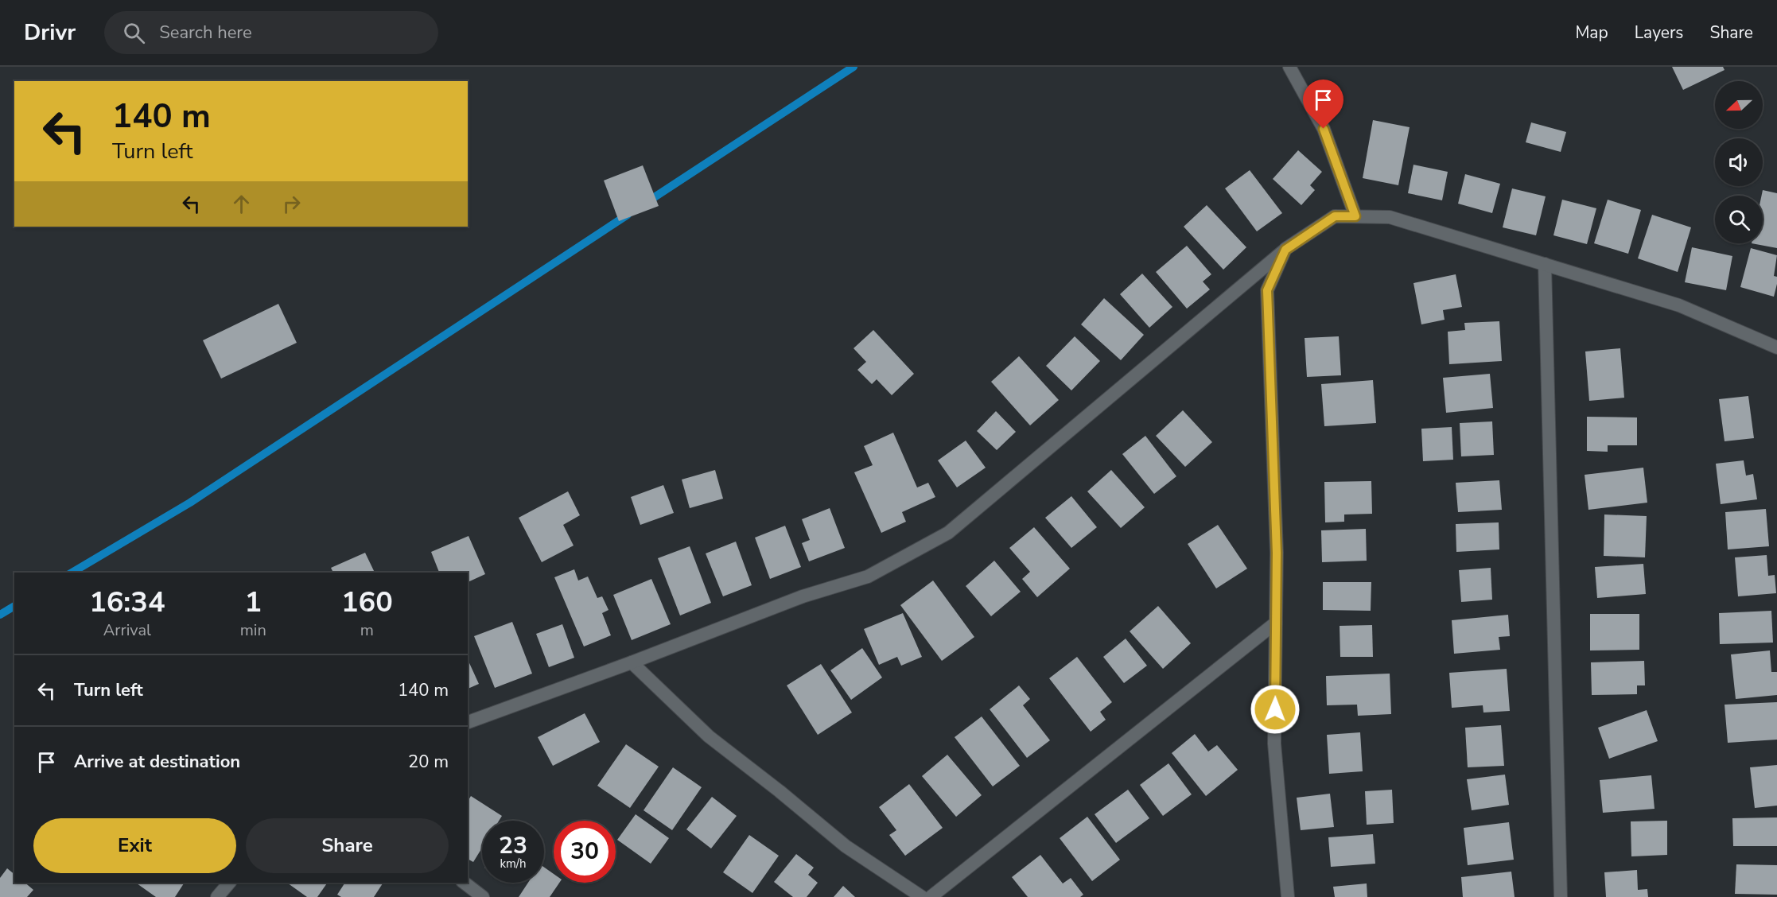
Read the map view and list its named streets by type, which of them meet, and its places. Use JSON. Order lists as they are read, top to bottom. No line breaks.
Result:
{"north":"left","page":{"header":"Drivr","search":"Search here","nav":["Map","Layers","Share"],"turn":["140 m","Turn left"],"eta":["16:34","Arrival","1","min","160","m"],"list":[{"name":"Turn left","value":"140 m"},{"name":"Arrive at destination","value":"20 m"}],"buttons":["Exit","Share"],"speed":"23 km/h","limit":"30"}}
